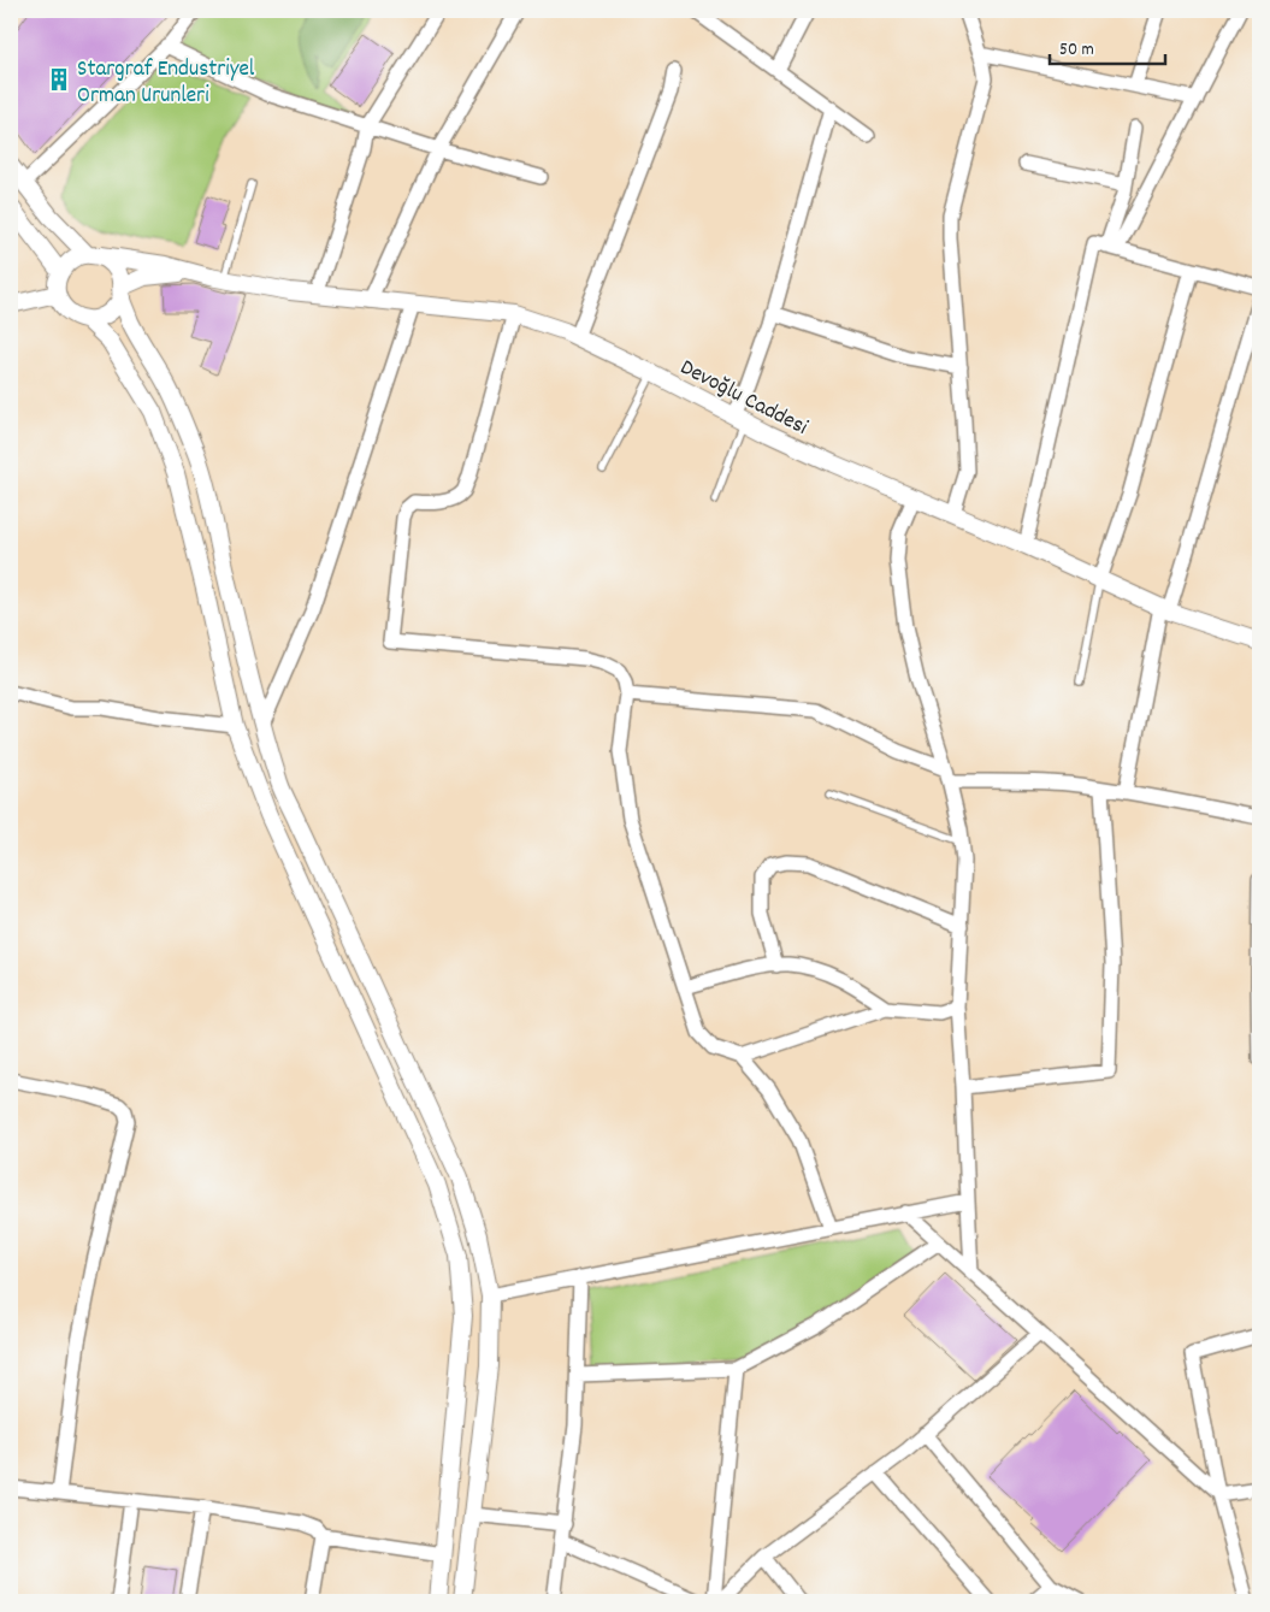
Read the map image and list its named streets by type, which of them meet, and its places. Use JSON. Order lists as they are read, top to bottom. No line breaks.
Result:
{"streets":{"street":["Devoğlu Caddesi"]},"places":{"building":["Stargraf Endustriyel Orman Urunleri"]},"scale_bar":"50 m"}
